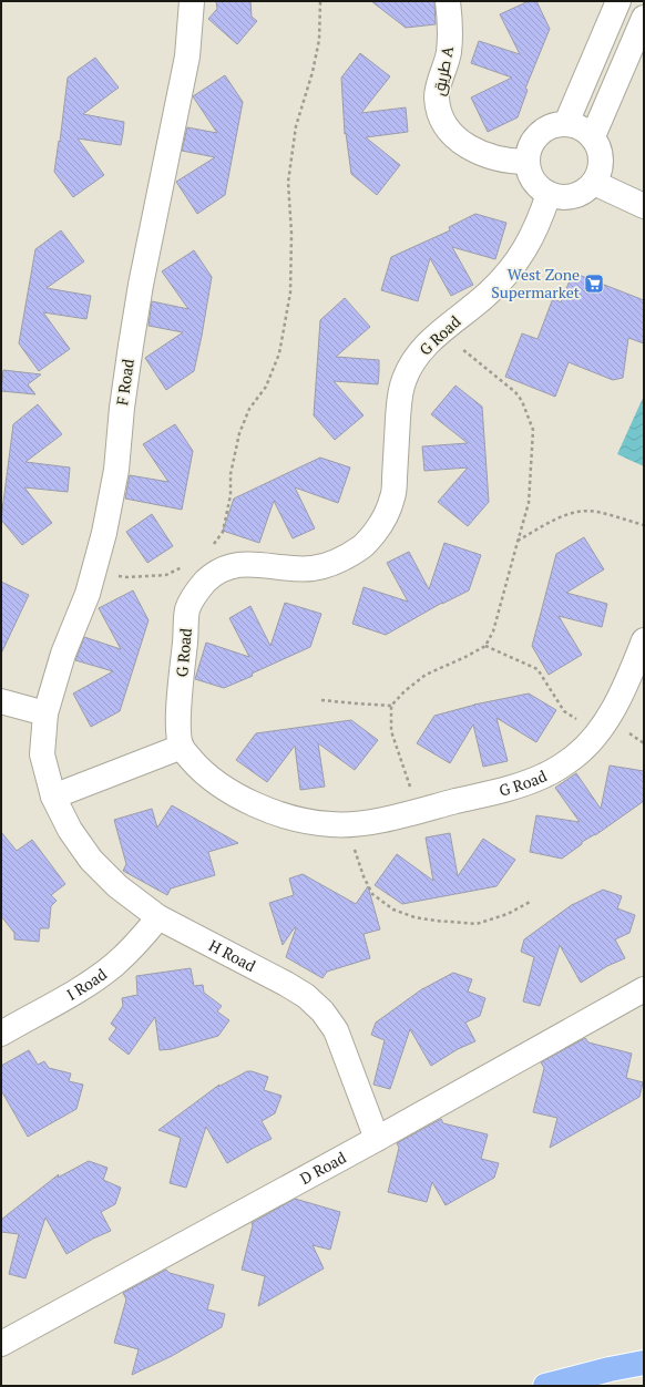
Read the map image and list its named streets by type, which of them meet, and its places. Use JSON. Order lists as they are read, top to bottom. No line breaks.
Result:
{"streets":{"street":["طريق A","G Road","F Road","H Road","I Road","D Road"]},"crossings":[["طريق A","G Road"],["F Road","H Road"],["H Road","I Road"],["H Road","D Road"]],"places":{"supermarket":["West Zone Supermarket"]}}
